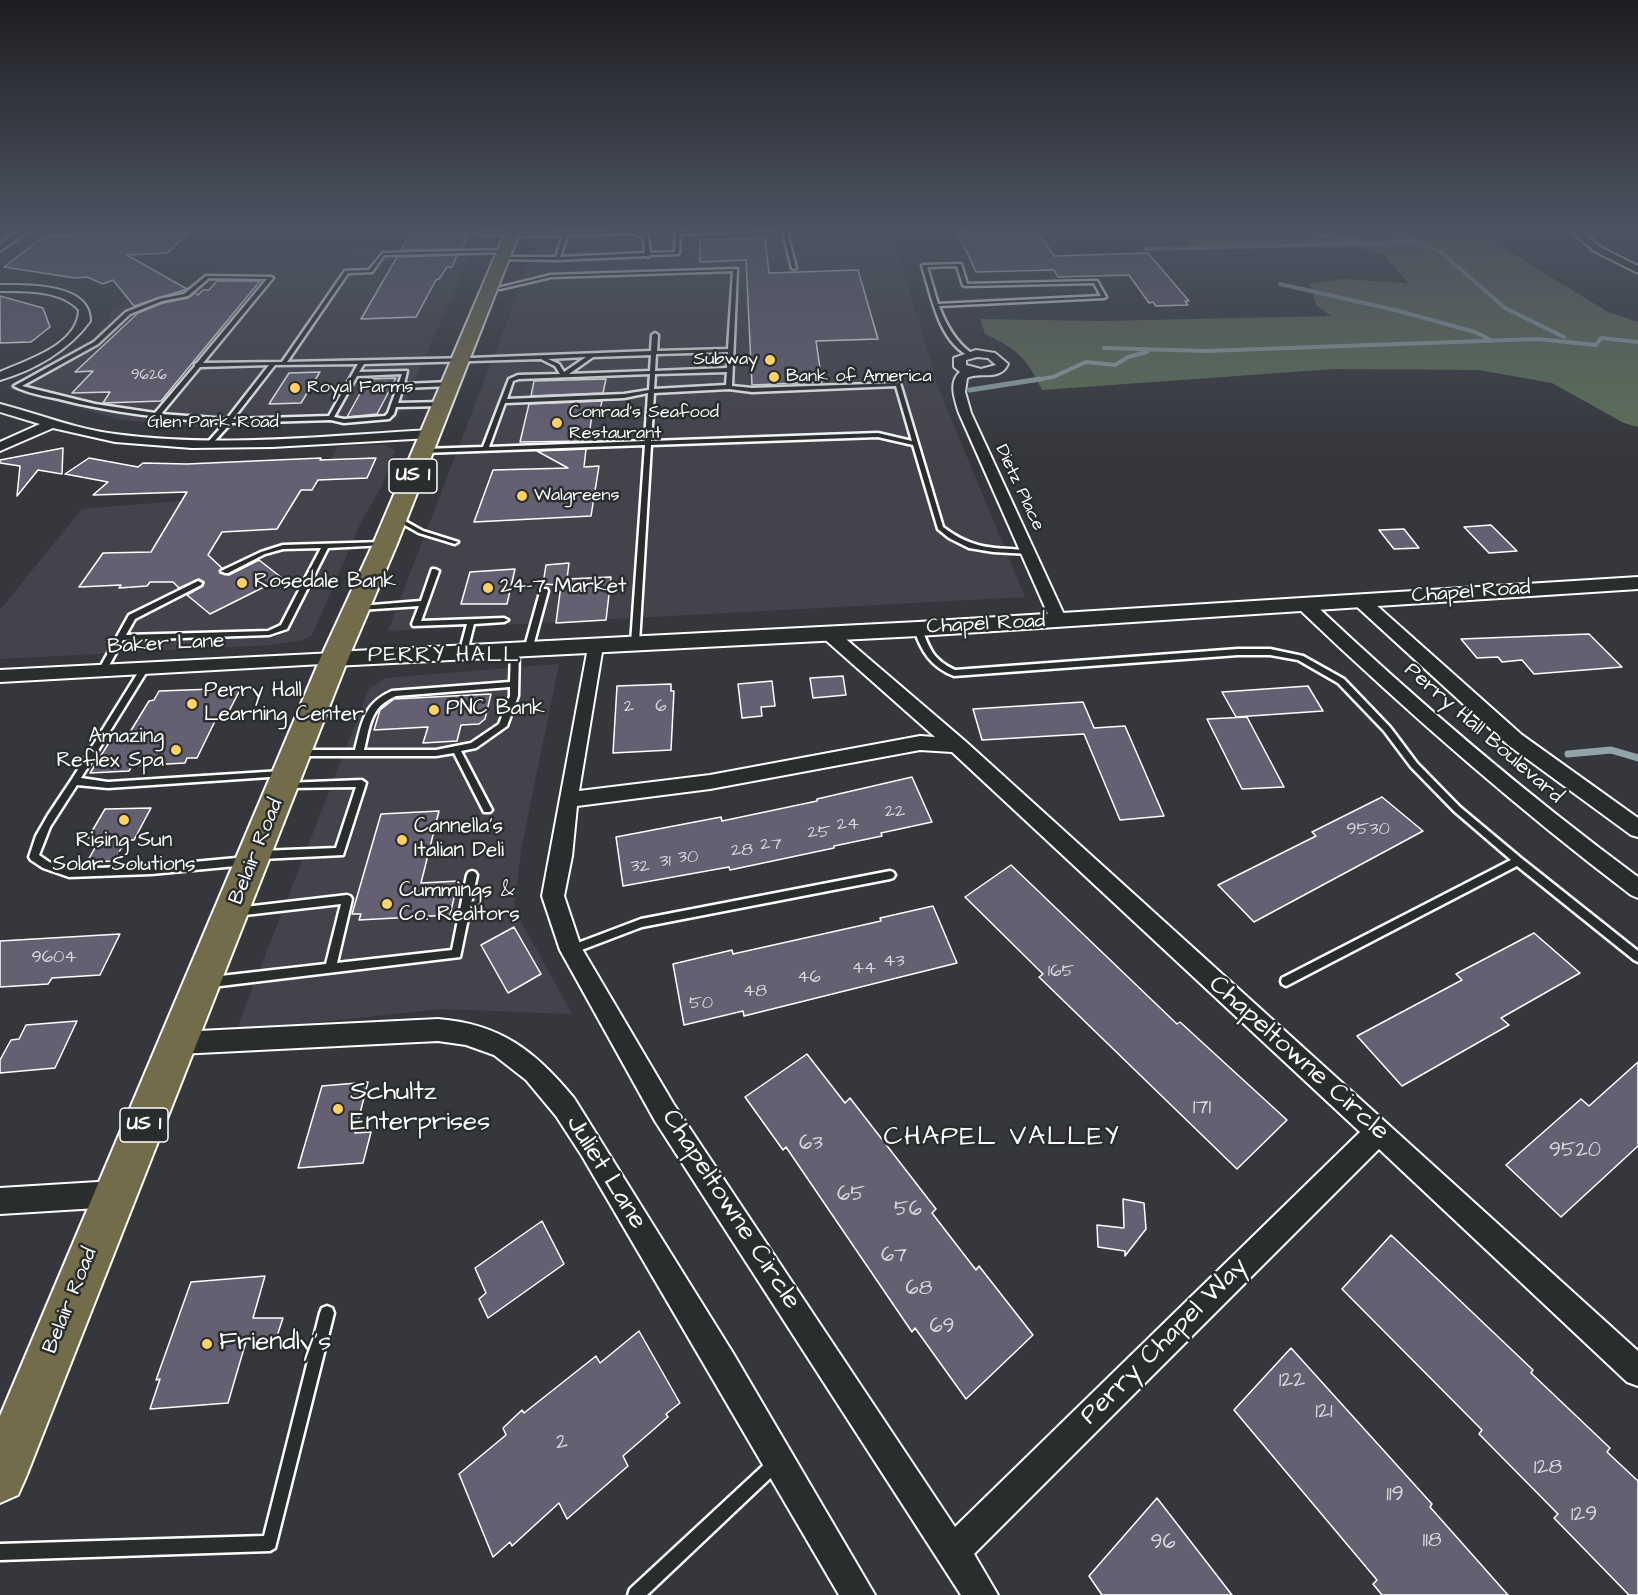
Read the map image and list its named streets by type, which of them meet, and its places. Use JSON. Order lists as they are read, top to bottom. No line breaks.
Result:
{"streets":{"highway":["US 1","Belair Road"],"street":["Glen Park Road","Dietz Place","Chapel Road","Baker Lane","Perry Hall Boulevard","Chapeltowne Circle","Juliet Lane","Perry Chapel Way"]},"crossings":[["Glen Park Road","Belair Road"],["Dietz Place","Chapel Road"],["Chapel Road","Baker Lane"],["Chapel Road","Perry Hall Boulevard"],["Chapel Road","Belair Road"],["Chapel Road","Chapeltowne Circle"],["Baker Lane","Belair Road"],["Belair Road","Juliet Lane"],["Chapeltowne Circle","Perry Chapel Way"]],"districts":["PERRY HALL","CHAPEL VALLEY"],"places":["Subway","Bank of America","Royal Farms","Conrad's Seafood Restaurant","Walgreens","Rosedale Bank","24-7 Market","Perry Hall Learning Center","PNC Bank","Amazing Reflex Spa","Rising Sun Solar Solutions","Cannella's Italian Deli","Cummings & Co. Realtors","Schultz Enterprises","Friendly's"],"house_numbers":["9626","2","6","22","24","9530","25","27","28","30","31","32","9604","43","44","165","46","48","50","171","63","9520","65","56","67","68","69","122","121","2","128","119","129","118","96"]}
